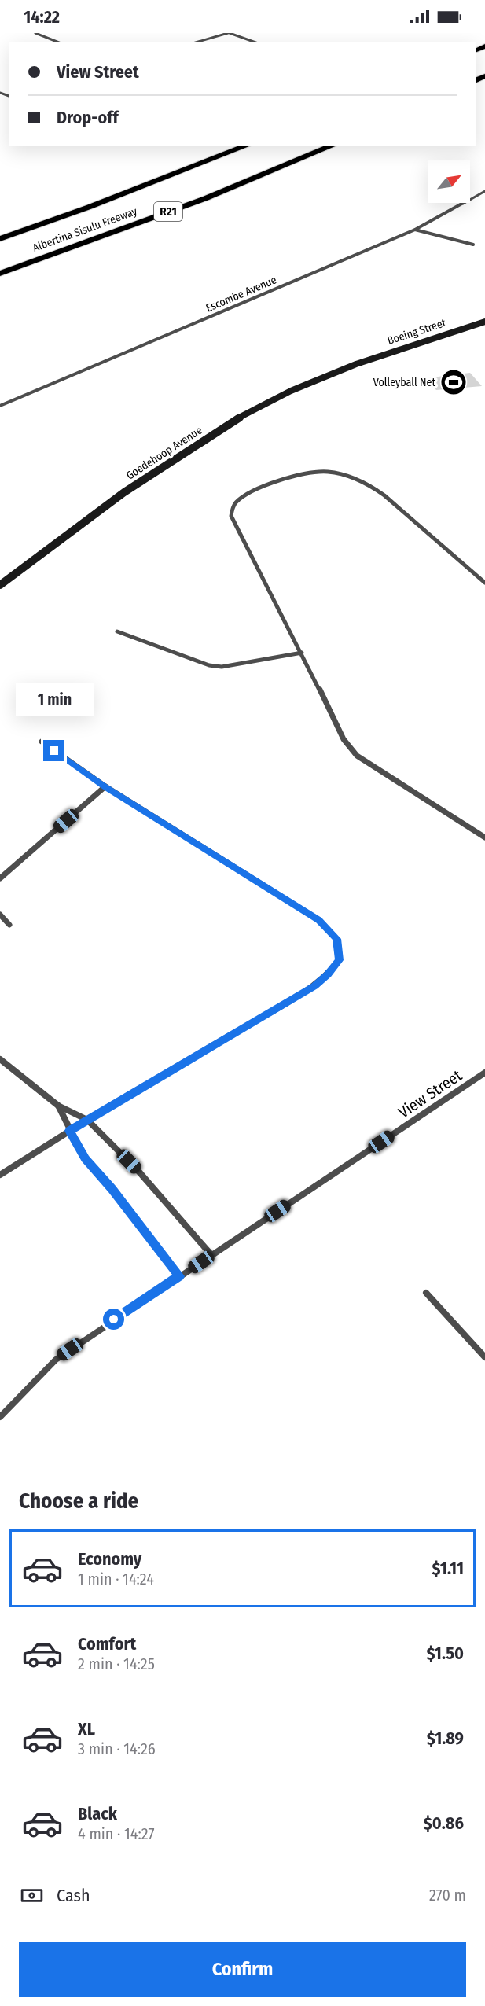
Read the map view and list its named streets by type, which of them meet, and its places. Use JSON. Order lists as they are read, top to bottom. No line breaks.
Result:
{"streets":{"highway":["R21","Albertina Sisulu Freeway"],"main road":["Boeing Street","Goedehoop Avenue"],"street":["Escombe Avenue","View Street"]},"crossings":[["Boeing Street","Goedehoop Avenue"]],"places":{"sports":["Volleyball Net"]},"north":"top right","page":{"status":"14:22","banner":["View Street","Drop-off"],"bubble":"1 min","heading":"Choose a ride","list":[{"name":"Economy","note":"1 min · 14:24","value":"$1.11"},{"name":"Comfort","note":"2 min · 14:25","value":"$1.50"},{"name":"XL","note":"3 min · 14:26","value":"$1.89"},{"name":"Black","note":"4 min · 14:27","value":"$0.86"}],"pay":["Cash","270 m"],"buttons":"Confirm"}}
